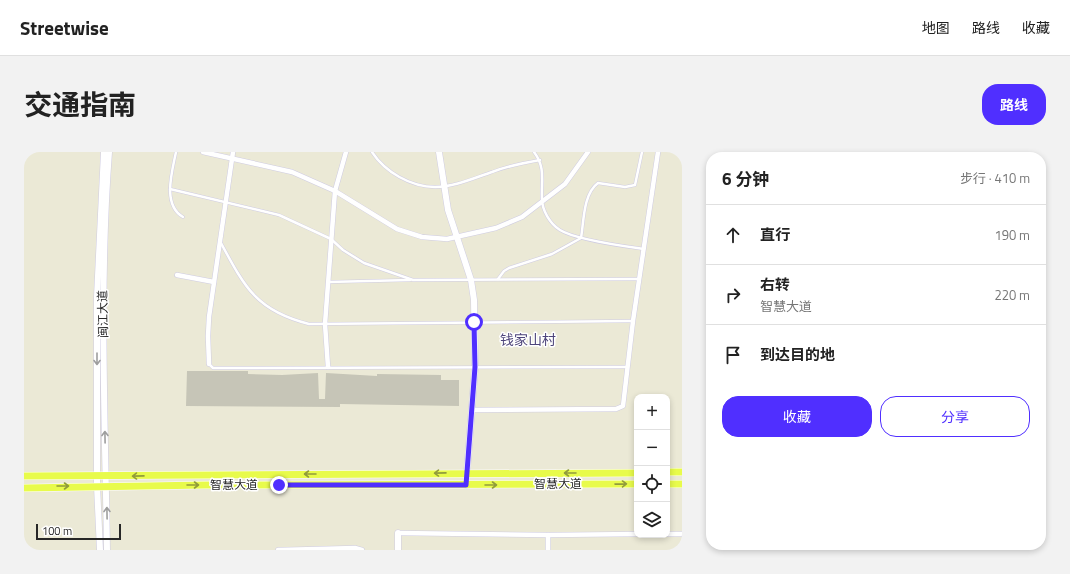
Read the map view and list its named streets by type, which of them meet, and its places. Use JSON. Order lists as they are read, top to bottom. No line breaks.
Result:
{"streets":{"main road":["智慧大道"],"street":["闽江大道"]},"crossings":[["闽江大道","智慧大道"]],"districts":["钱家山村"],"scale_bar":"100 m","page":{"header":"Streetwise","nav":["地图","路线","收藏"],"title":"交通指南","buttons":["路线",["收藏","分享"]],"heading":["6 分钟","步行 · 410 m"],"list":[["直行","190 m"],["右转","智慧大道","220 m"],"到达目的地"],"map_buttons":["+","−"],"scale":"100 m"}}
